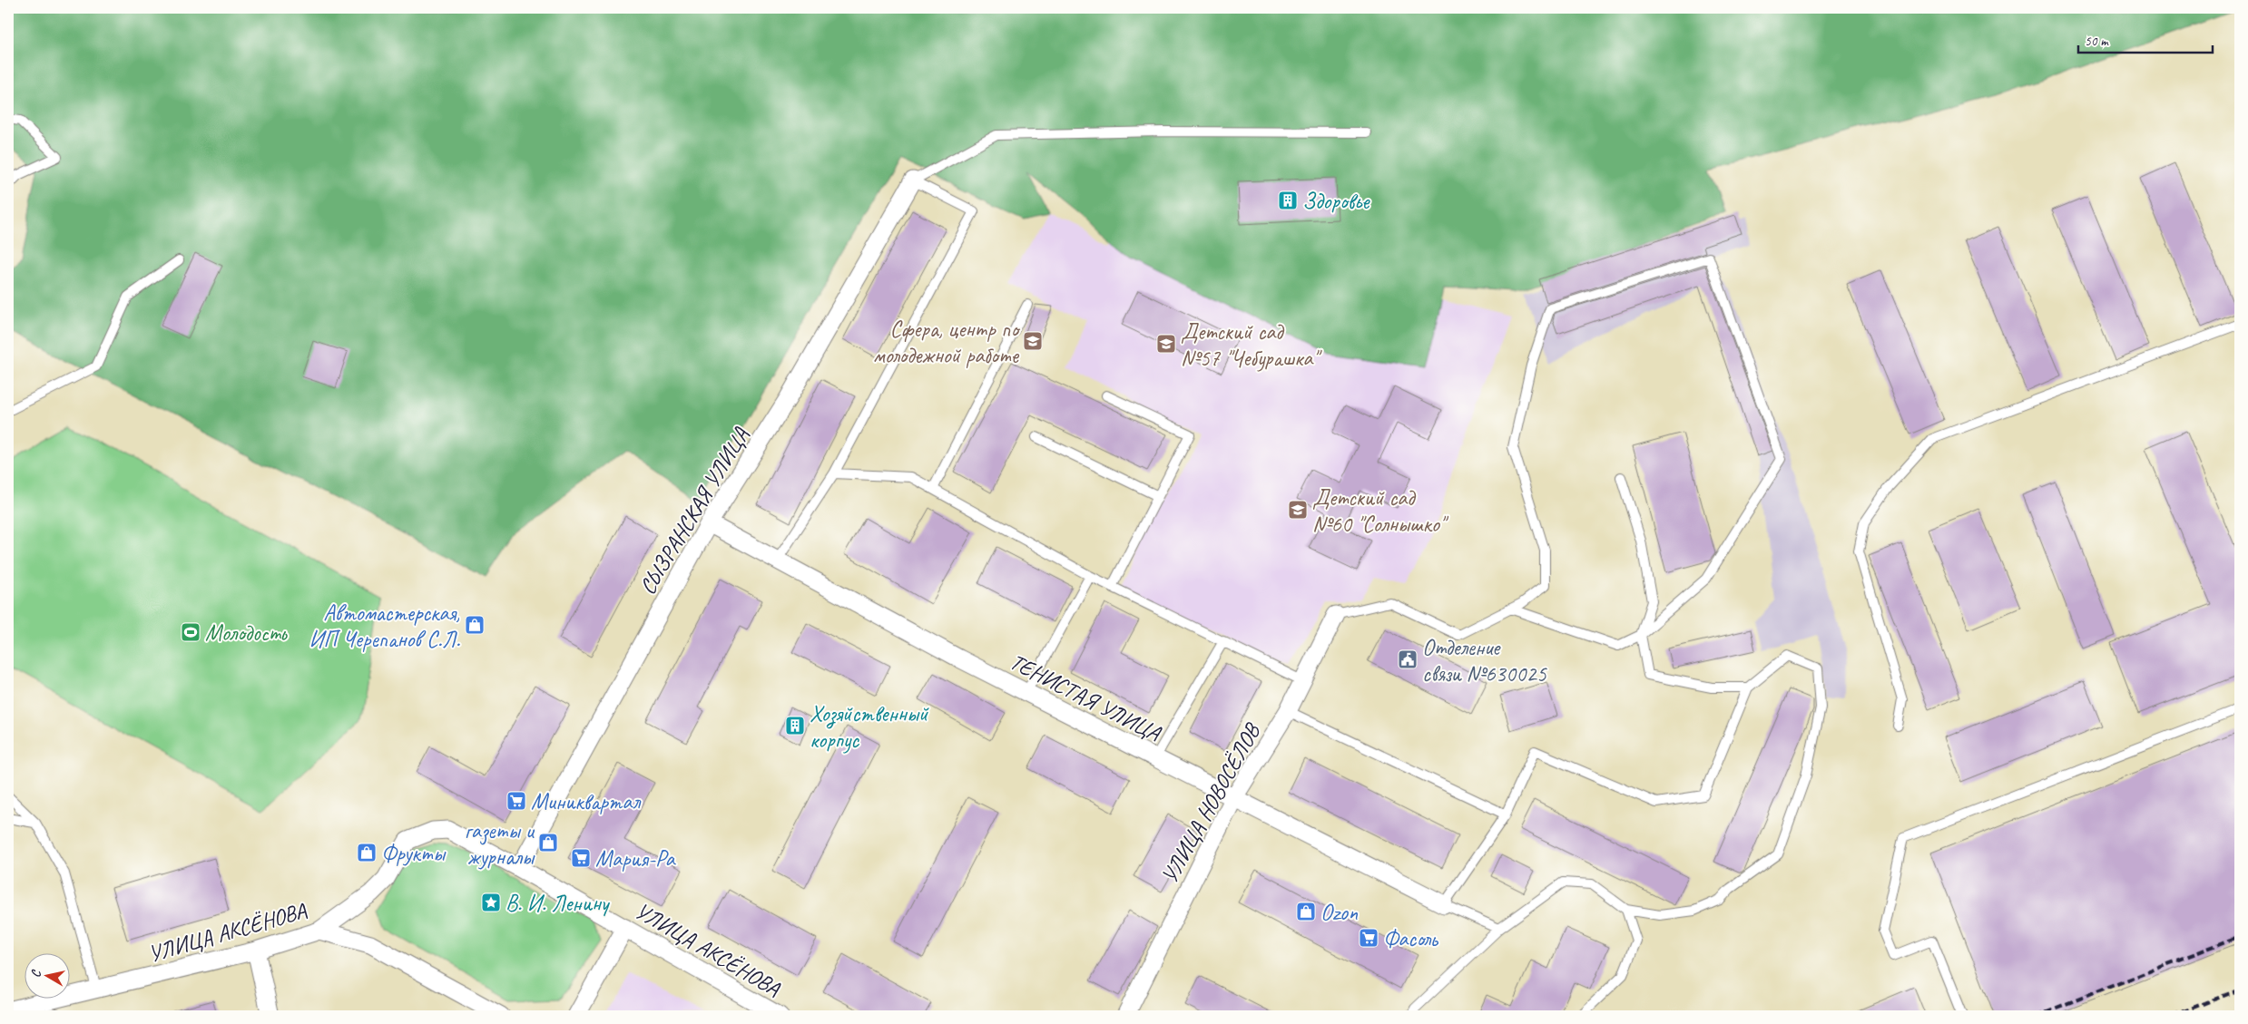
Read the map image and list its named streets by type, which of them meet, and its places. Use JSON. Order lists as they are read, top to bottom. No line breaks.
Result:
{"streets":{"street":["СЫЗРАНСКАЯ УЛИЦА","ТЕНИСТАЯ УЛИЦА","УЛИЦА НОВОСЁЛОВ","УЛИЦА АКСЁНОВА"]},"crossings":[["СЫЗРАНСКАЯ УЛИЦА","ТЕНИСТАЯ УЛИЦА"],["СЫЗРАНСКАЯ УЛИЦА","УЛИЦА АКСЁНОВА"],["ТЕНИСТАЯ УЛИЦА","УЛИЦА НОВОСЁЛОВ"]],"places":{"building":["Здоровье","Хозяйственный корпус"],"school or university":["Сфера, центр по молодежной работе","Детский сад №57 \"Чебурашка\"","Детский сад №60 \"Солнышко\""],"shop":["Автомастерская, ИП Черепанов С.Л.","газеты и журналы","Фрукты","Ozon"],"sports":["Молодость"],"public building":["Отделение связи №630025"],"supermarket":["Миниквартал","Мария-Ра","Фасоль"],"place":["В. И. Ленину"]},"scale_bar":"50 m","north":"left"}
